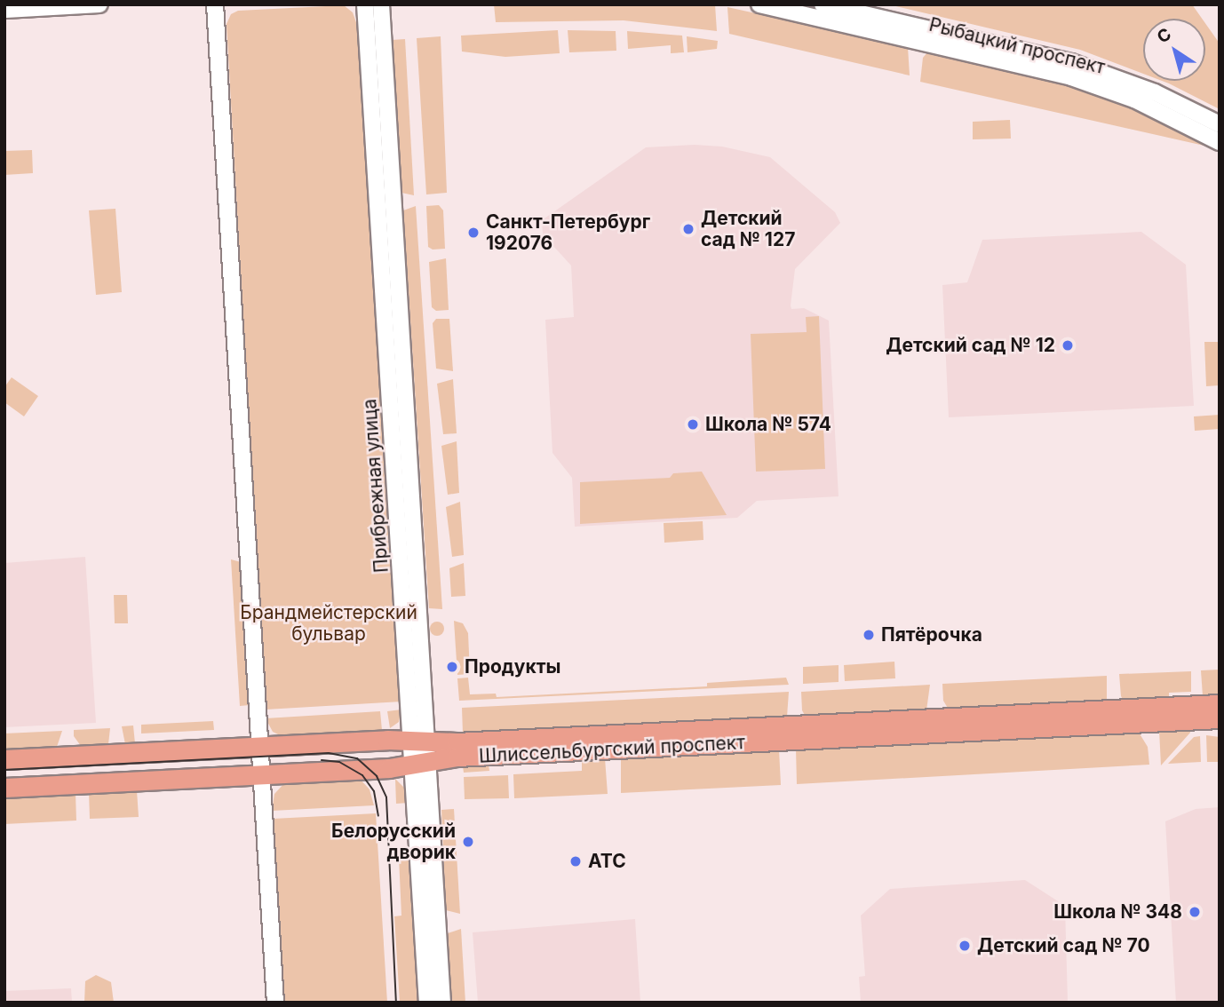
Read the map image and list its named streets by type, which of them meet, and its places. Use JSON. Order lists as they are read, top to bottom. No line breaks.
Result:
{"streets":{"main road":["Шлиссельбургский проспект"],"street":["Рыбацкий проспект","Прибрежная улица"]},"crossings":[["Прибрежная улица","Шлиссельбургский проспект"]],"parks":["Брандмейстерский бульвар"],"places":["Детский сад № 127","Санкт-Петербург 192076","Детский сад № 12","Школа № 574","Пятёрочка","Продукты","Белорусский дворик","АТС","Школа № 348","Детский сад № 70"],"north":"top left"}
